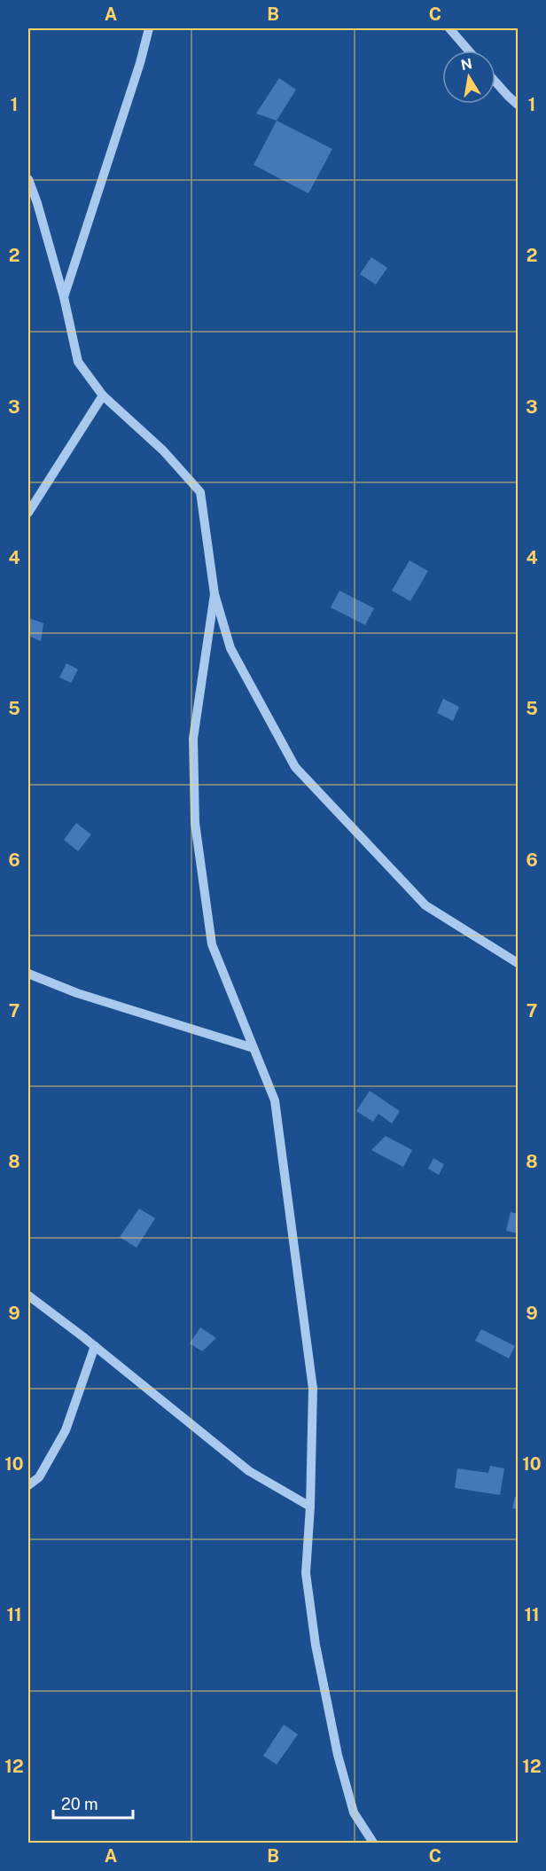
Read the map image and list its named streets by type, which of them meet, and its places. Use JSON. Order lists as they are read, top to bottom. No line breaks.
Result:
{"scale_bar":"20 m","north":"top","grid":{"columns":["A","B","C"],"rows":["1","2","3","4","5","6","7","8","9","10","11","12"]}}
